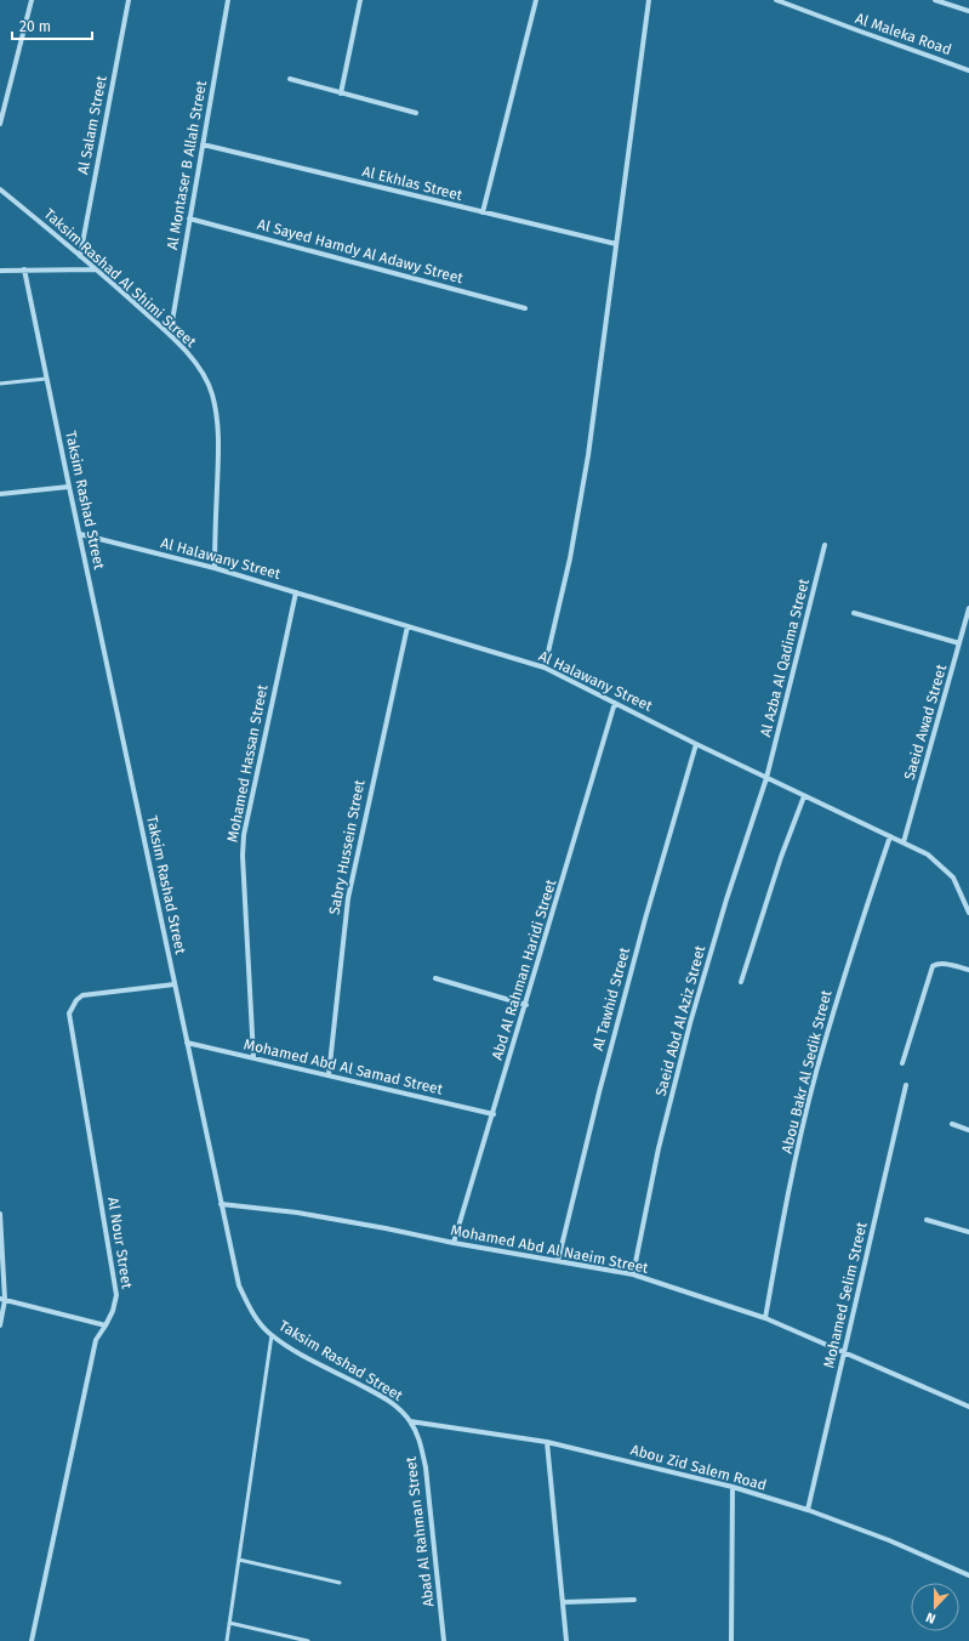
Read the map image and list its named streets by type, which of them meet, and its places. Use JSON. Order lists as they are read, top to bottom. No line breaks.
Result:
{"streets":{"street":["Al Maleka Road","Al Salam Street","Al Montaser B Allah Street","Al Ekhlas Street","Al Sayed Hamdy Al Adawy Street","Taksim Rashad Al Shimi Street","Taksim Rashad Street","Al Halawany Street","Al Azba Al Qadima Street","Saeid Awad Street","Mohamed Hassan Street","Sabry Hussein Street","Abd Al Rahman Haridi Street","Al Tawhid Street","Saeid Abd Al Aziz Street","Mohamed Abd Al Samad Street","Abou Bakr Al Sedik Street","Al Nour Street","Mohamed Abd Al Naeim Street","Mohamed Selim Street","Abou Zid Salem Road","Abad Al Rahman Street"]},"crossings":[["Al Salam Street","Taksim Rashad Al Shimi Street"],["Al Montaser B Allah Street","Al Ekhlas Street"],["Al Montaser B Allah Street","Al Sayed Hamdy Al Adawy Street"],["Al Montaser B Allah Street","Taksim Rashad Al Shimi Street"],["Taksim Rashad Al Shimi Street","Al Halawany Street"],["Taksim Rashad Street","Al Halawany Street"],["Taksim Rashad Street","Mohamed Abd Al Samad Street"],["Taksim Rashad Street","Al Nour Street"],["Taksim Rashad Street","Mohamed Abd Al Naeim Street"],["Taksim Rashad Street","Abou Zid Salem Road"],["Taksim Rashad Street","Abad Al Rahman Street"],["Al Halawany Street","Al Azba Al Qadima Street"],["Al Halawany Street","Saeid Awad Street"],["Al Halawany Street","Mohamed Hassan Street"],["Al Halawany Street","Sabry Hussein Street"],["Al Halawany Street","Abd Al Rahman Haridi Street"],["Al Halawany Street","Al Tawhid Street"],["Al Halawany Street","Saeid Abd Al Aziz Street"],["Al Halawany Street","Abou Bakr Al Sedik Street"],["Al Azba Al Qadima Street","Saeid Abd Al Aziz Street"],["Mohamed Hassan Street","Mohamed Abd Al Samad Street"],["Sabry Hussein Street","Mohamed Abd Al Samad Street"],["Abd Al Rahman Haridi Street","Mohamed Abd Al Samad Street"],["Abd Al Rahman Haridi Street","Mohamed Abd Al Naeim Street"],["Al Tawhid Street","Mohamed Abd Al Naeim Street"],["Saeid Abd Al Aziz Street","Mohamed Abd Al Naeim Street"],["Abou Bakr Al Sedik Street","Mohamed Abd Al Naeim Street"],["Mohamed Abd Al Naeim Street","Mohamed Selim Street"],["Mohamed Selim Street","Abou Zid Salem Road"],["Abou Zid Salem Road","Abad Al Rahman Street"]],"scale_bar":"20 m","north":"bottom"}
